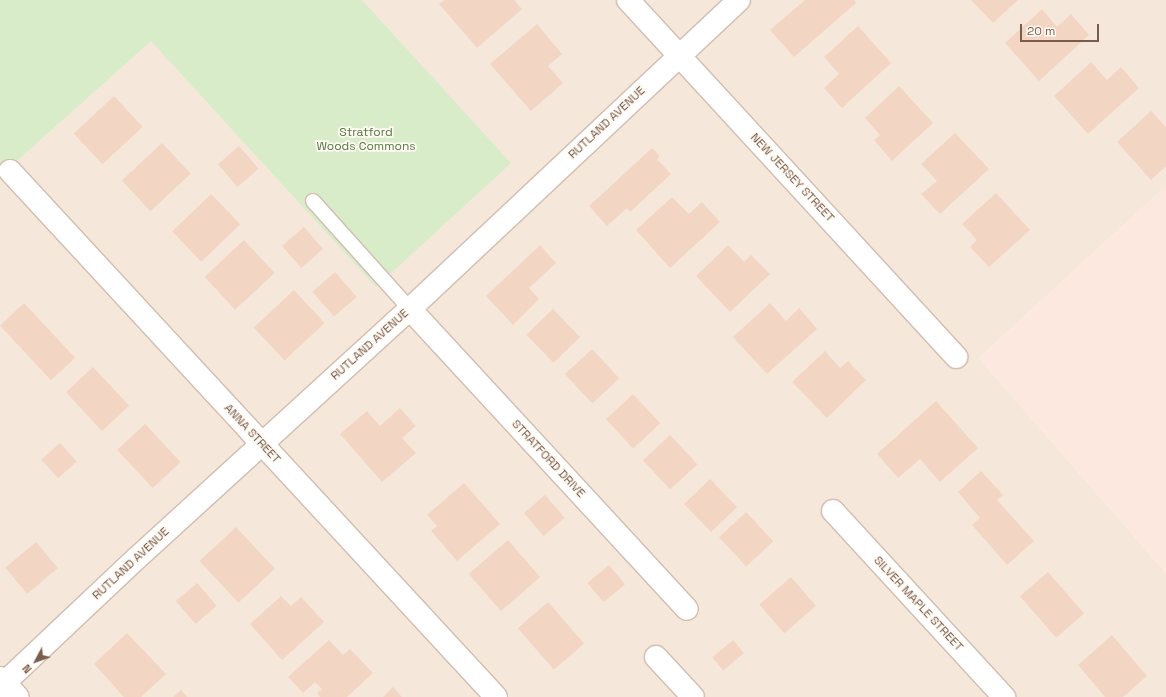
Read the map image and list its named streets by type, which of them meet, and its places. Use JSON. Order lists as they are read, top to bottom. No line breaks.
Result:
{"streets":{"street":["RUTLAND AVENUE","NEW JERSEY STREET","ANNA STREET","STRATFORD DRIVE","SILVER MAPLE STREET"]},"crossings":[["RUTLAND AVENUE","NEW JERSEY STREET"],["RUTLAND AVENUE","ANNA STREET"],["RUTLAND AVENUE","STRATFORD DRIVE"]],"parks":["Stratford Woods Commons"],"scale_bar":"20 m","north":"bottom left"}
